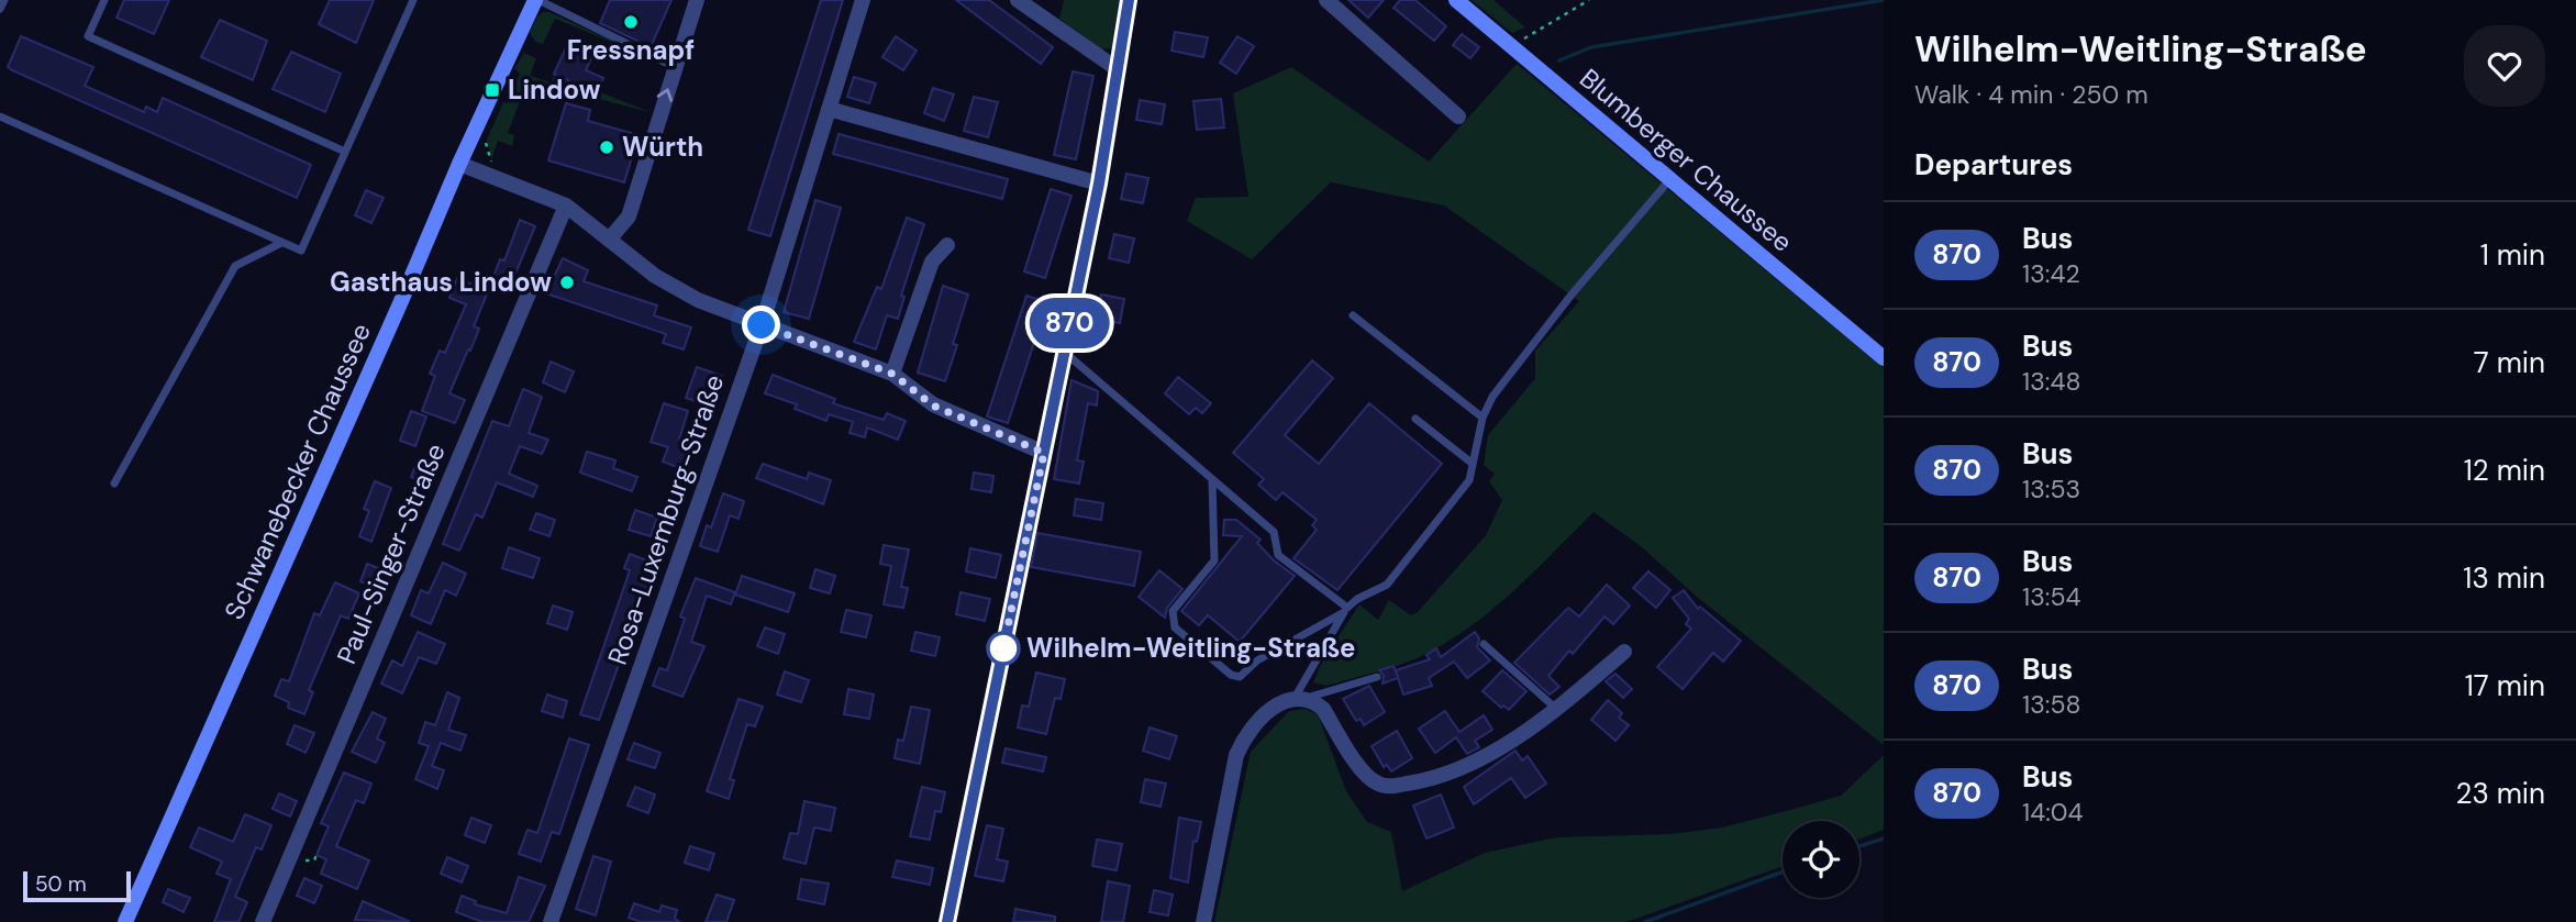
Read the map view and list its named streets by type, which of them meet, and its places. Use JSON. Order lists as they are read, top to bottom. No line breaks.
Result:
{"streets":{"main road":["Blumberger Chaussee","Schwanebecker Chaussee"],"street":["Rosa-Luxemburg-Straße","Paul-Singer-Straße"]},"places":{"other":["Fressnapf","Würth","Gasthaus Lindow","Wilhelm-Weitling-Straße"],"transit":["Lindow"]},"lines":["bus line 870"],"scale_bar":"50 m","page":{"on_map":"870","heading":[["Wilhelm-Weitling-Straße","Walk · 4 min · 250 m"],"Departures"],"list":[{"mark":"870","name":"Bus","note":"13:42","value":"1 min"},{"mark":"870","name":"Bus","note":"13:48","value":"7 min"},{"mark":"870","name":"Bus","note":"13:53","value":"12 min"},{"mark":"870","name":"Bus","note":"13:54","value":"13 min"},{"mark":"870","name":"Bus","note":"13:58","value":"17 min"},{"mark":"870","name":"Bus","note":"14:04","value":"23 min"}],"scale":"50 m"}}
